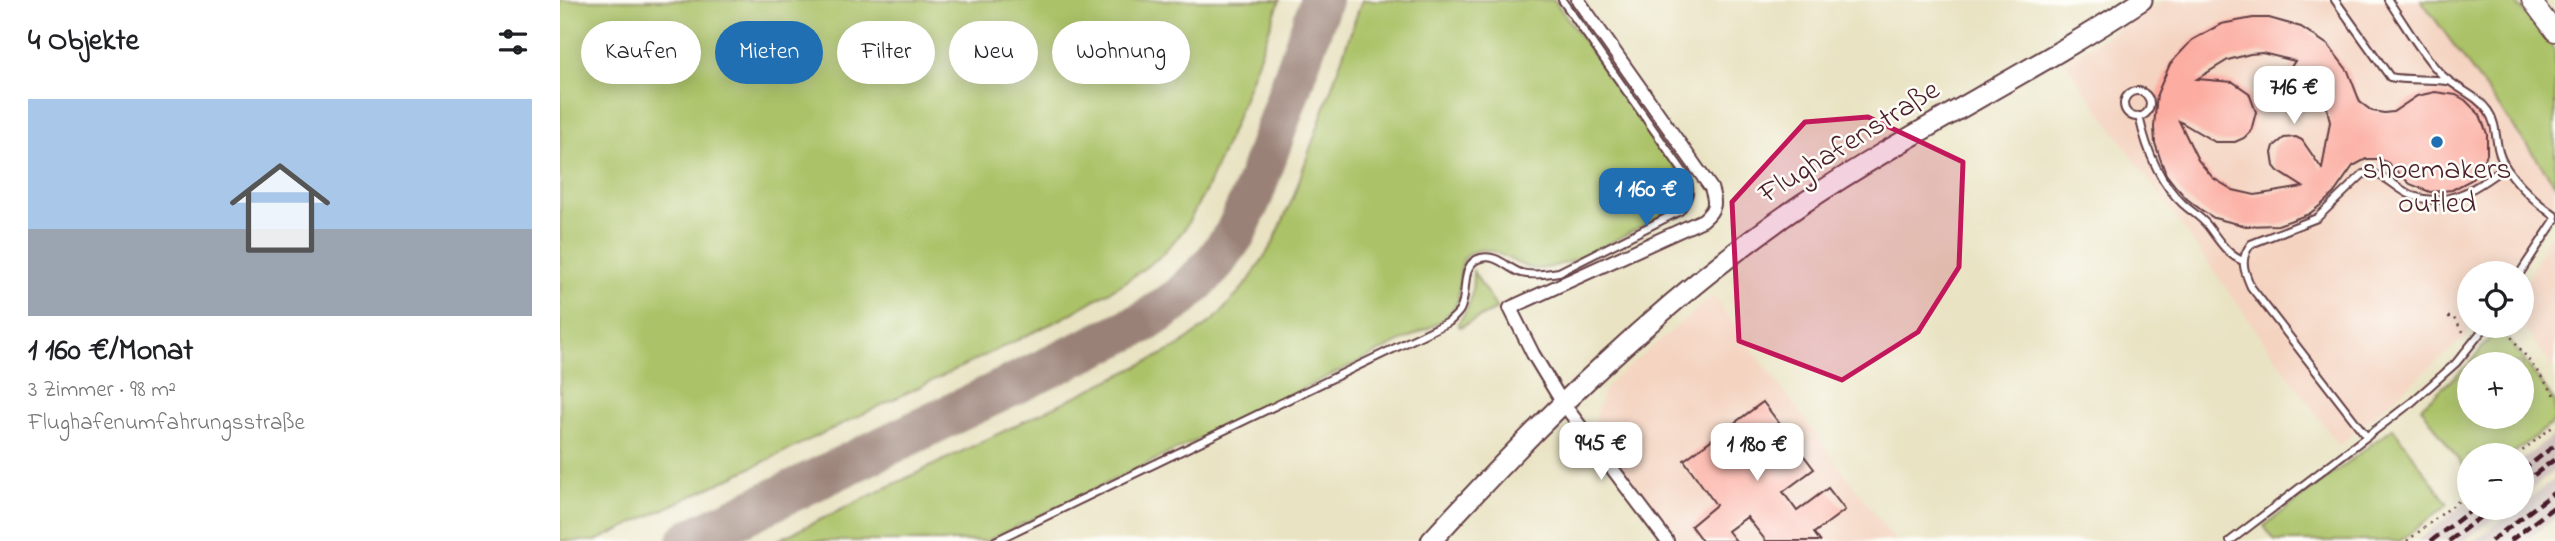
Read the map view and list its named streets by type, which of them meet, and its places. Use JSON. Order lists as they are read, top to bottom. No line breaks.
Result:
{"streets":{"main road":["Flughafenstraße"]},"places":["shoemakers outled"],"page":{"heading":"4 Objekte","chip":["Kaufen","Mieten","Filter","Neu","Wohnung"],"price":["716 €","1 160 €","945 €","1 180 €"],"list":[{"name":"1 160 €/Monat","note":"3 Zimmer · 98 m² · Flughafenumfahrungsstraße"}],"map_buttons":["+","−"]}}
